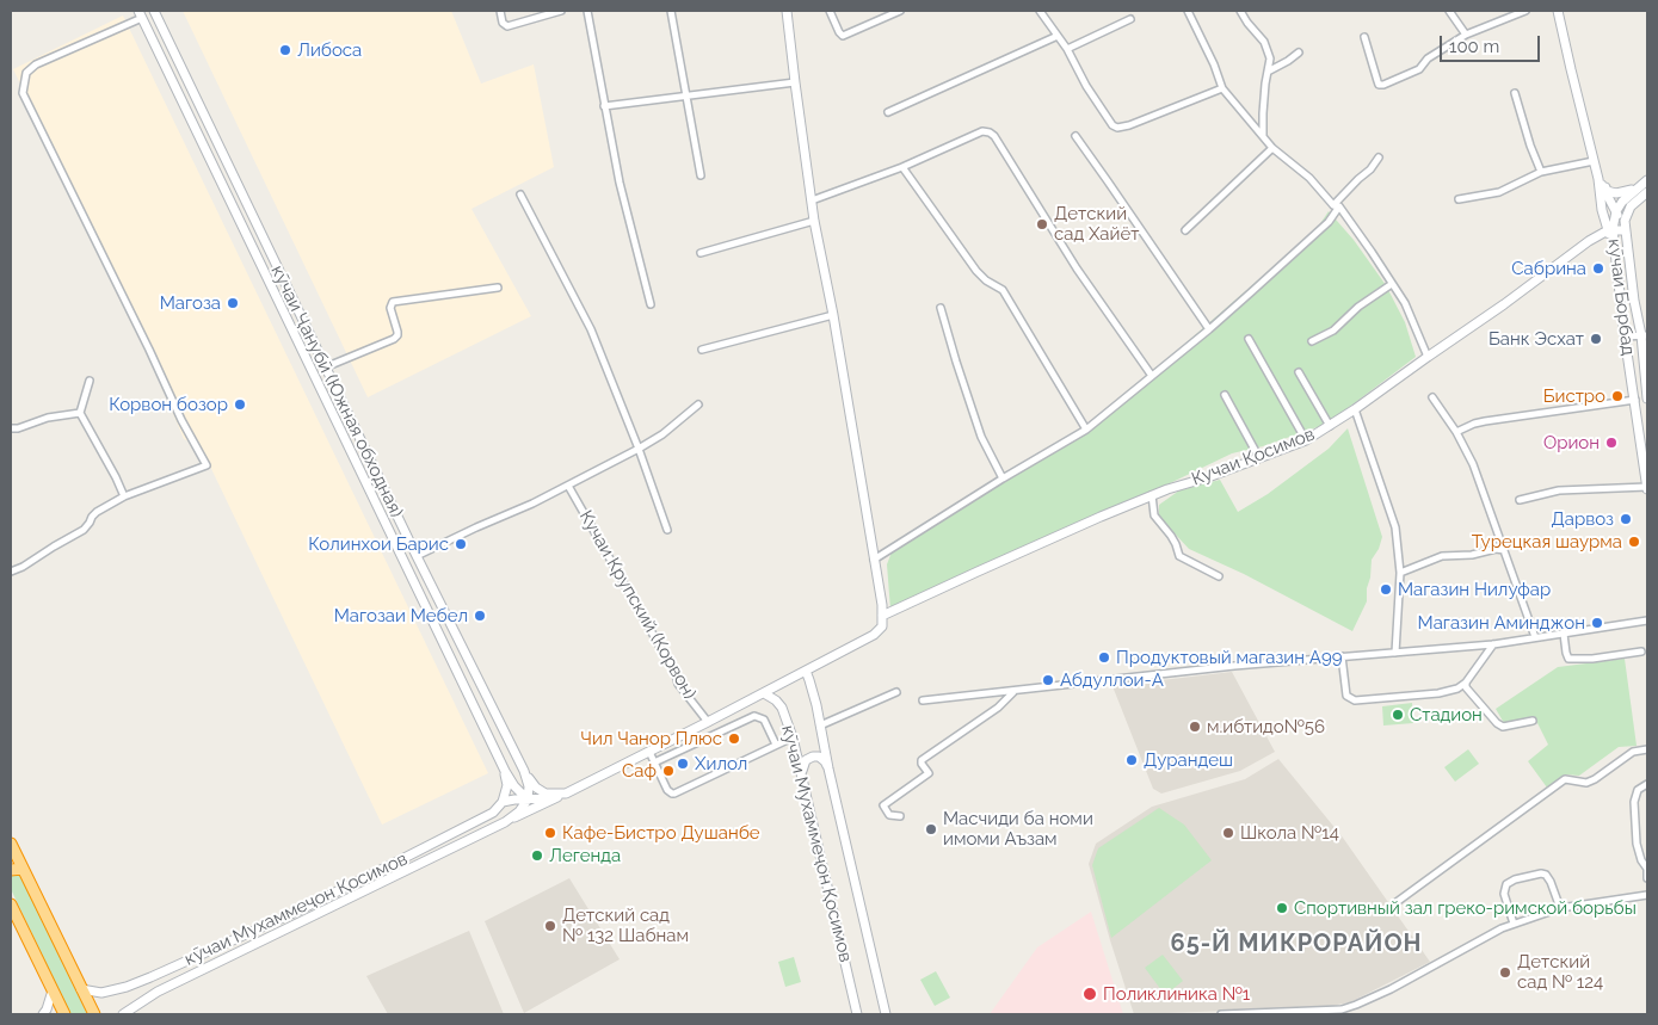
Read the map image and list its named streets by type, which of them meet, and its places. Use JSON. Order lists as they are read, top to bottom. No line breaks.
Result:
{"streets":{"main road":["кӯчаи Борбад","кӯчаи Ҷанубӣ (Южная обходная)","Кучаи Қосимов","кӯчаи Мухаммеҷон Қосимов"],"street":["Кучаи Крупский (Корвон)"]},"crossings":[["кӯчаи Борбад","Кучаи Қосимов"]],"districts":["65-Й МИКРОРАЙОН"],"places":["Либоса","Детский сад Хайёт","Сабрина","Магоза","Банк Эсхат","Бистро","Корвон бозор","Орион","Дарвоз","Турецкая шаурма","Колинхои Барис","Магазин Нилуфар","Магозаи Мебел","Магазин Аминджон","Продуктовый магазин А99","Абдуллои-А","Стадион","м.ибтидо№56","Чил Чанор Плюс","Дурандеш","Хилол","Саф","Масчиди ба номи имоми Аъзам","Кафе-Бистро Душанбе","Школа №14","Легенда","Спортивный зал греко-римской борьбы","Детский сад № 132 Шабнам","Детский сад № 124","Поликлиника №1"],"scale_bar":"100 m"}
